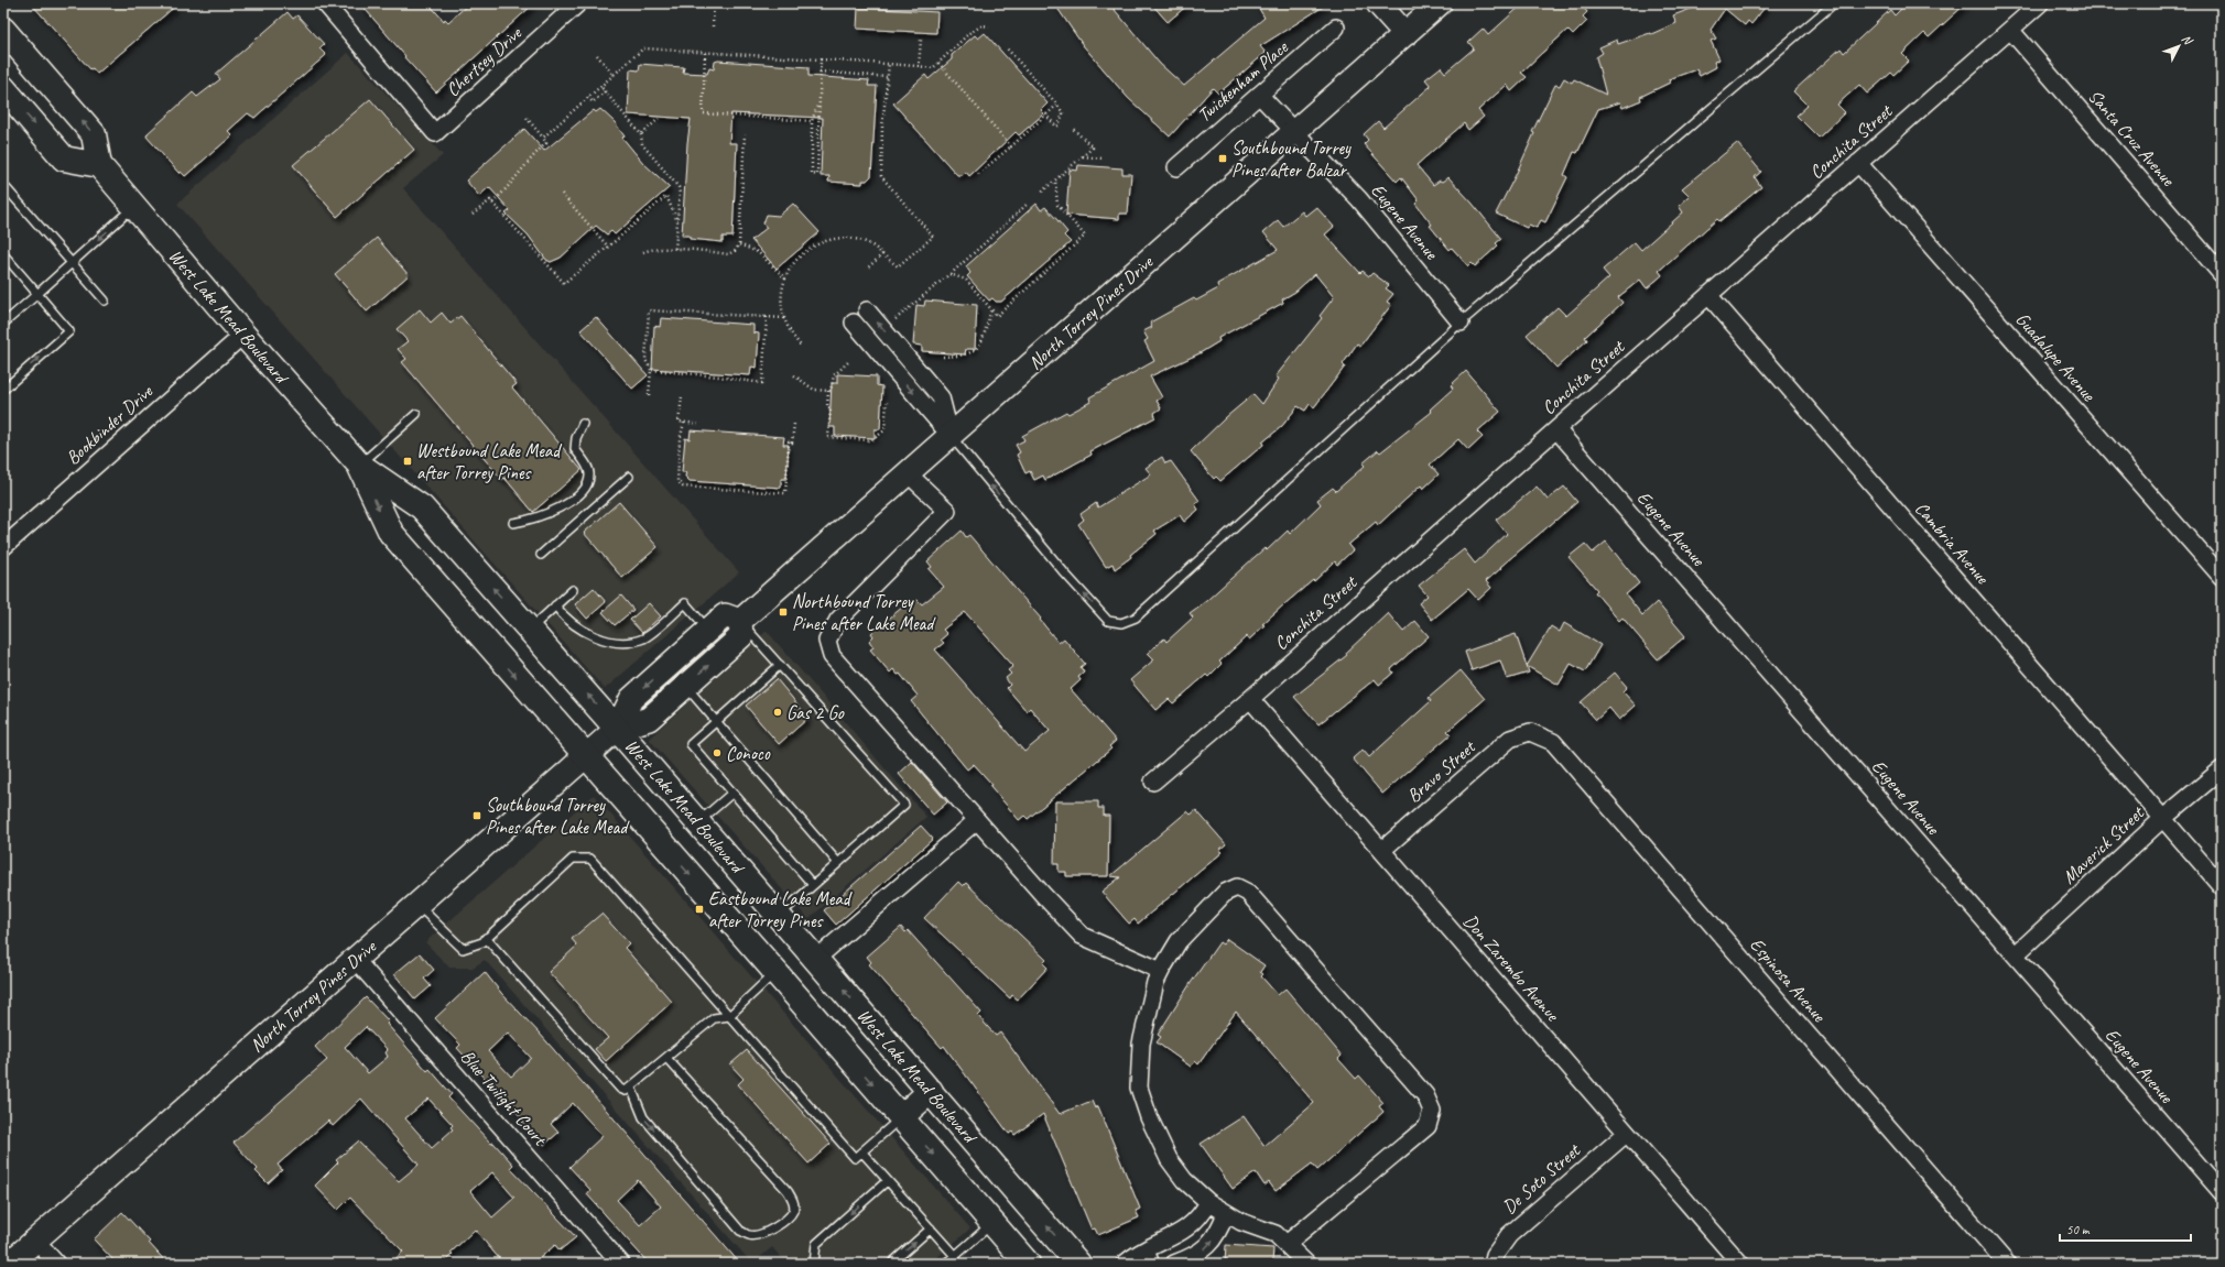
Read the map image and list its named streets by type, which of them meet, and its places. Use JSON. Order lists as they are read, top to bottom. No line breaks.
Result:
{"streets":{"main road":["North Torrey Pines Drive","West Lake Mead Boulevard"],"street":["Chertsey Drive","Twickenham Place","Santa Cruz Avenue","Conchita Street","Eugene Avenue","Guadalupe Avenue","Bookbinder Drive","Cambria Avenue","Bravo Street","Maverick Street","Don Zarembo Avenue","Espinosa Avenue","Blue Twilight Court","De Soto Street"]},"crossings":[["Twickenham Place","Eugene Avenue"],["Santa Cruz Avenue","Conchita Street"],["Conchita Street","Eugene Avenue"],["Conchita Street","Guadalupe Avenue"],["Conchita Street","Cambria Avenue"],["Conchita Street","Don Zarembo Avenue"],["Eugene Avenue","North Torrey Pines Drive"],["Eugene Avenue","Maverick Street"],["North Torrey Pines Drive","West Lake Mead Boulevard"],["North Torrey Pines Drive","Blue Twilight Court"],["West Lake Mead Boulevard","Bookbinder Drive"],["Cambria Avenue","Maverick Street"],["Bravo Street","Don Zarembo Avenue"],["Bravo Street","Espinosa Avenue"],["Don Zarembo Avenue","De Soto Street"]],"places":{"transit":["Southbound Torrey Pines after Balzar","Westbound Lake Mead after Torrey Pines","Northbound Torrey Pines after Lake Mead","Southbound Torrey Pines after Lake Mead","Eastbound Lake Mead after Torrey Pines"],"other":["Gas 2 Go","Conoco"]},"scale_bar":"50 m","north":"top right"}
